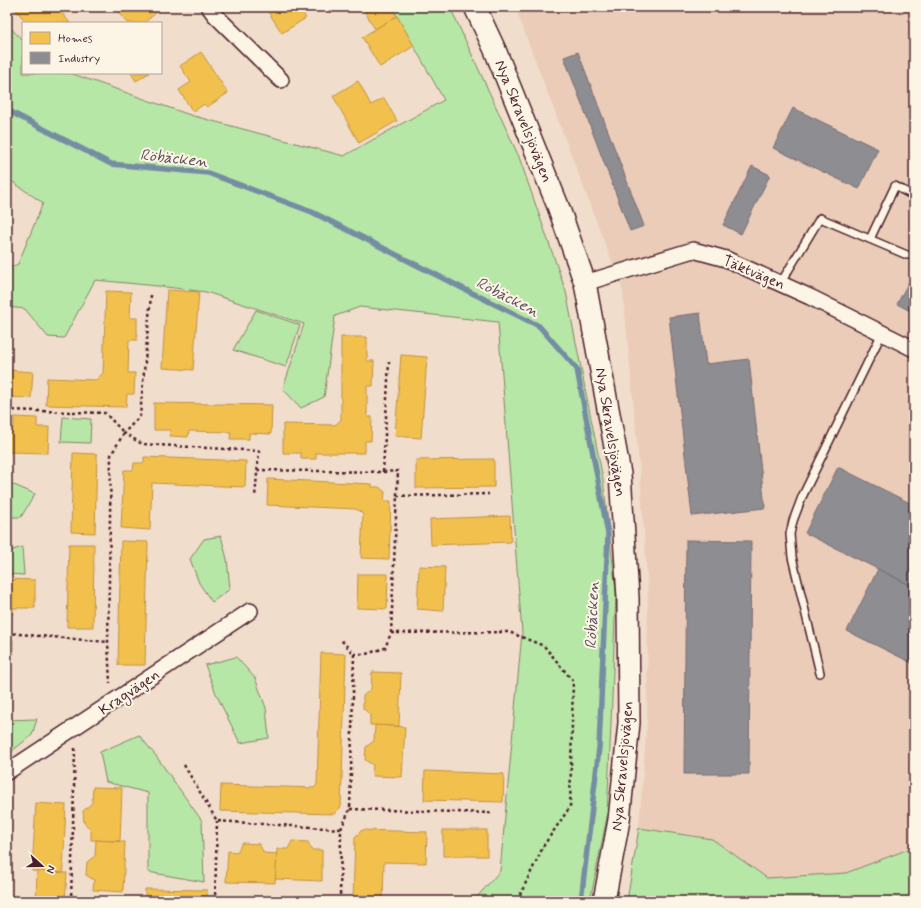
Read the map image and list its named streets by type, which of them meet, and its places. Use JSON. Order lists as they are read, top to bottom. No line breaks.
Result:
{"streets":{"main road":["Nya Skravelsjövägen"],"street":["Täktvägen","Kragvägen"]},"crossings":[["Nya Skravelsjövägen","Täktvägen"]],"water":["Röbäcken"],"legend":["Homes","Industry"],"north":"right"}
